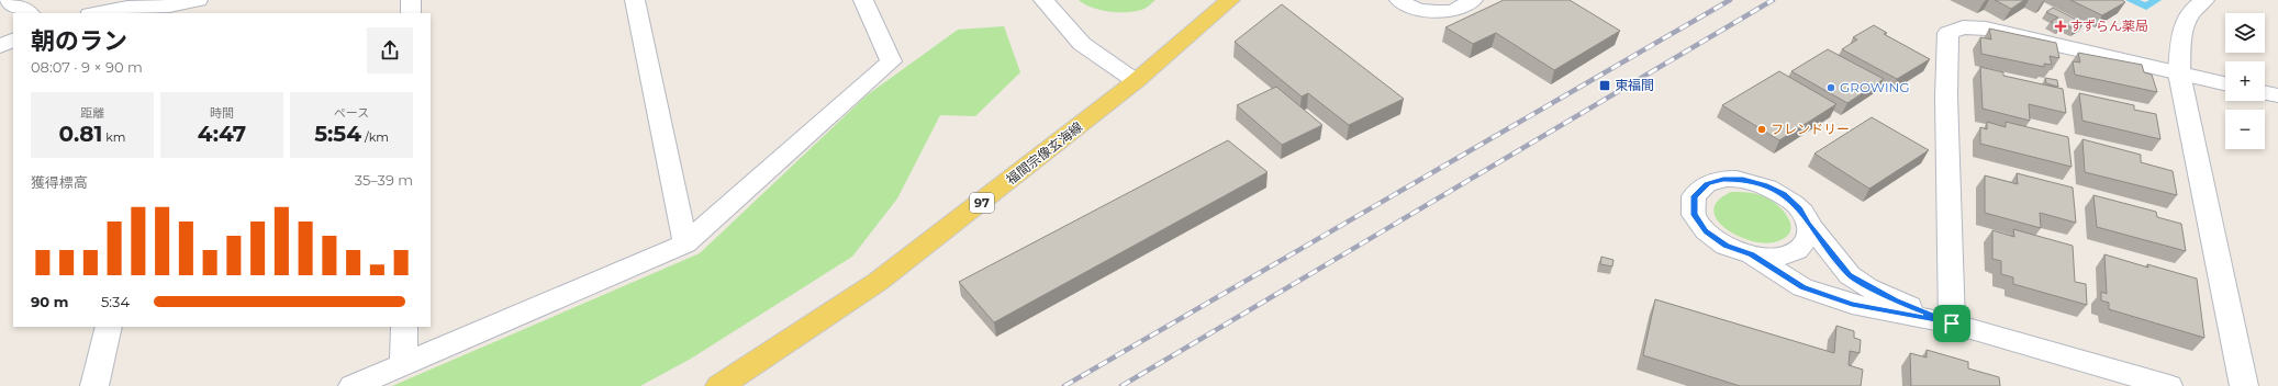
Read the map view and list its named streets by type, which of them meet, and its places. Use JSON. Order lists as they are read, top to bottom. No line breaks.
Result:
{"streets":{"main road":["福間宗像玄海線","97"]},"places":{"health":["すずらん薬局"],"transit":["東福間"],"other":["GROWING","フレンドリー"]},"page":{"map_buttons":["+","−"],"heading":["朝のラン","08:07 · 9 × 90 m"],"stats":[["距離","0.81 km"],["時間","4:47"],["ペース","5:54 /km"]],"chart":["獲得標高","35–39 m"],"list":[{"name":"90 m","note":"5:34"}]}}
